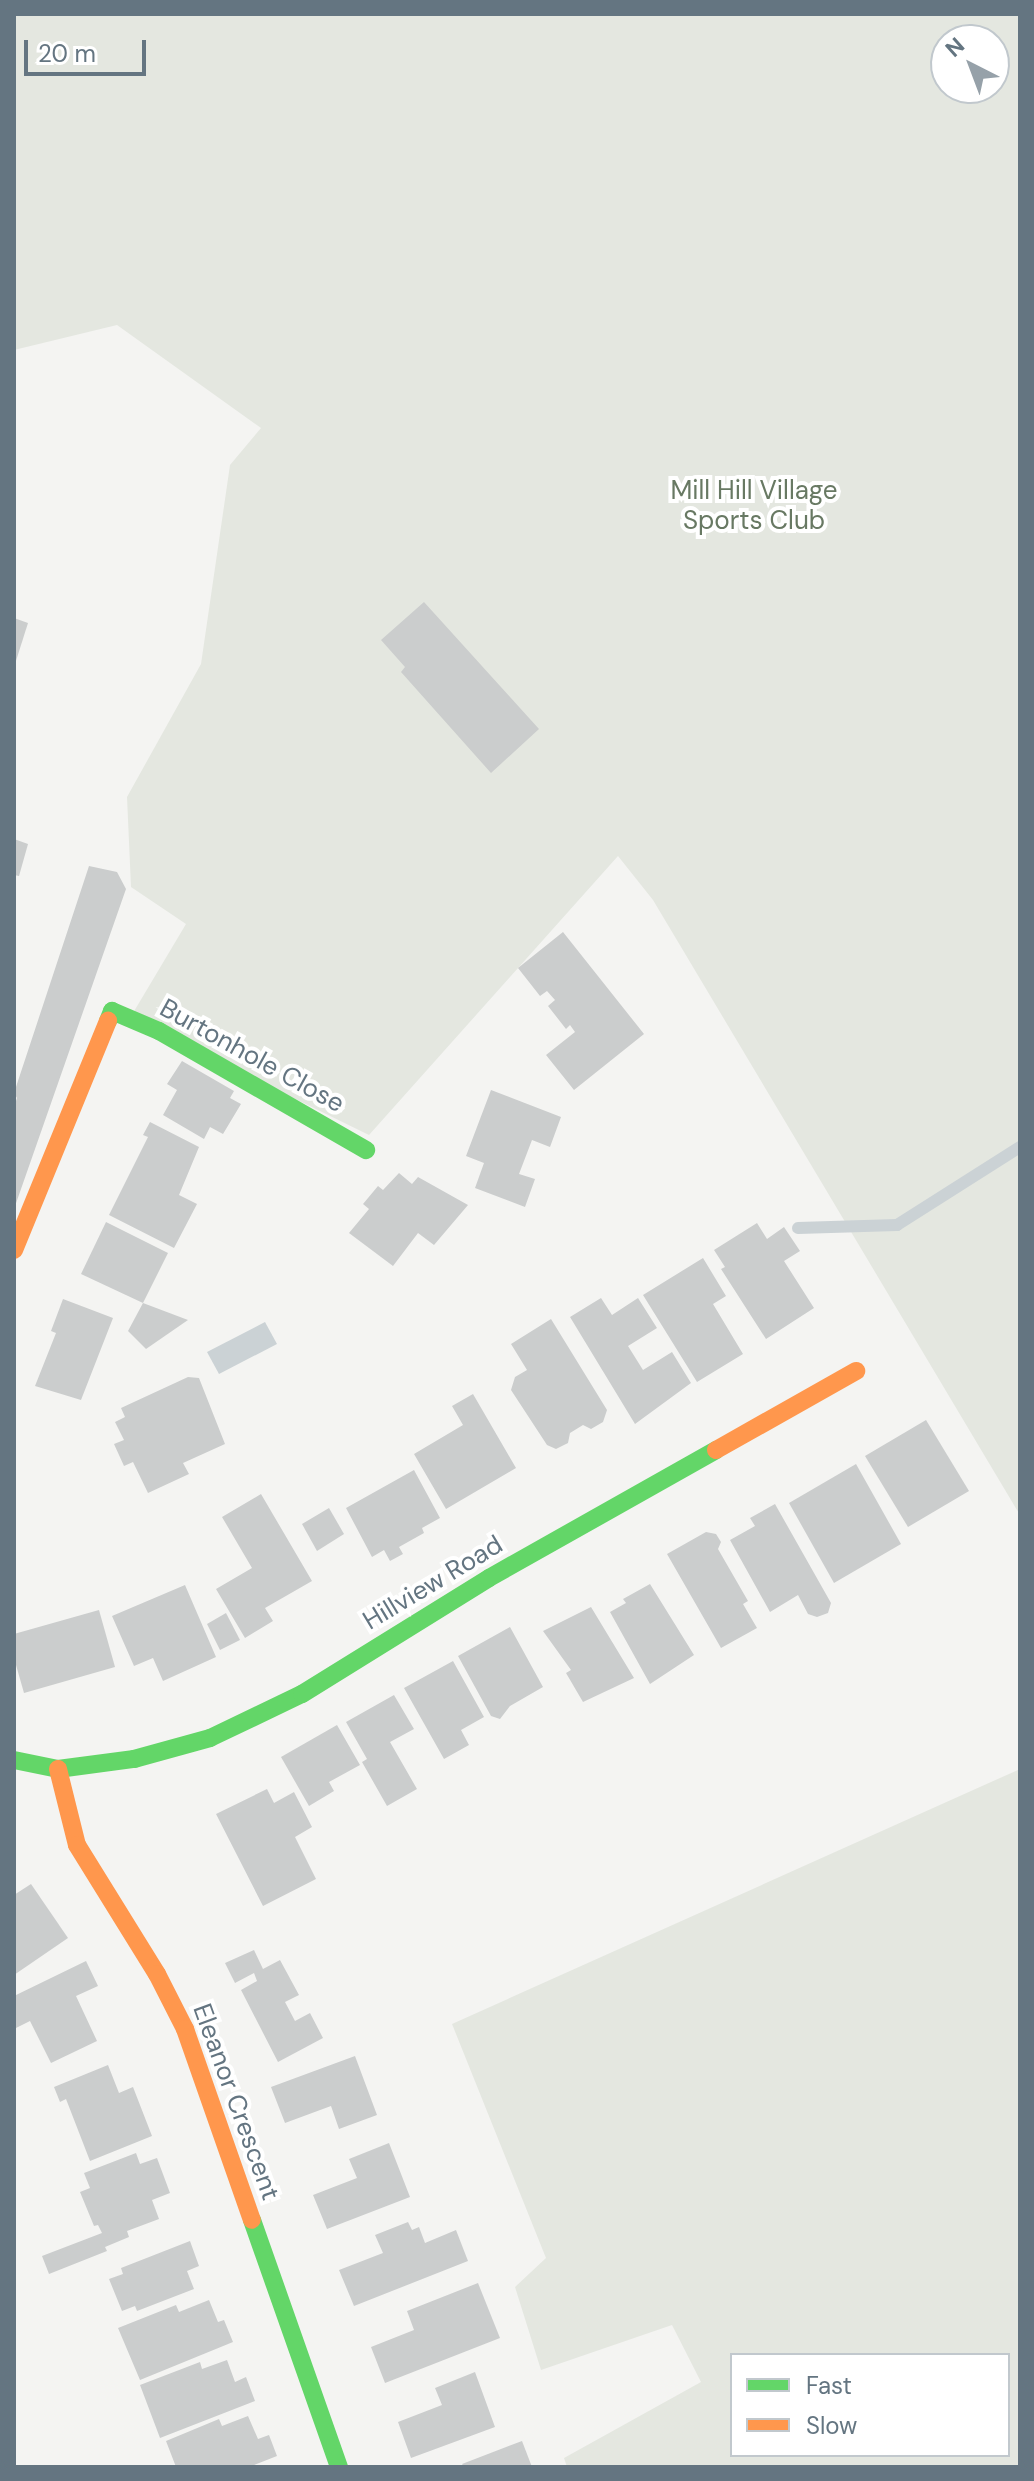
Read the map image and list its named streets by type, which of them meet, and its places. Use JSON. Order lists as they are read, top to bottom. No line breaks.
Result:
{"streets":{"street":["Burtonhole Close","Hillview Road","Eleanor Crescent"]},"crossings":[["Hillview Road","Eleanor Crescent"]],"parks":["Mill Hill Village Sports Club"],"legend":["Fast","Slow"],"scale_bar":"20 m","north":"top left"}
